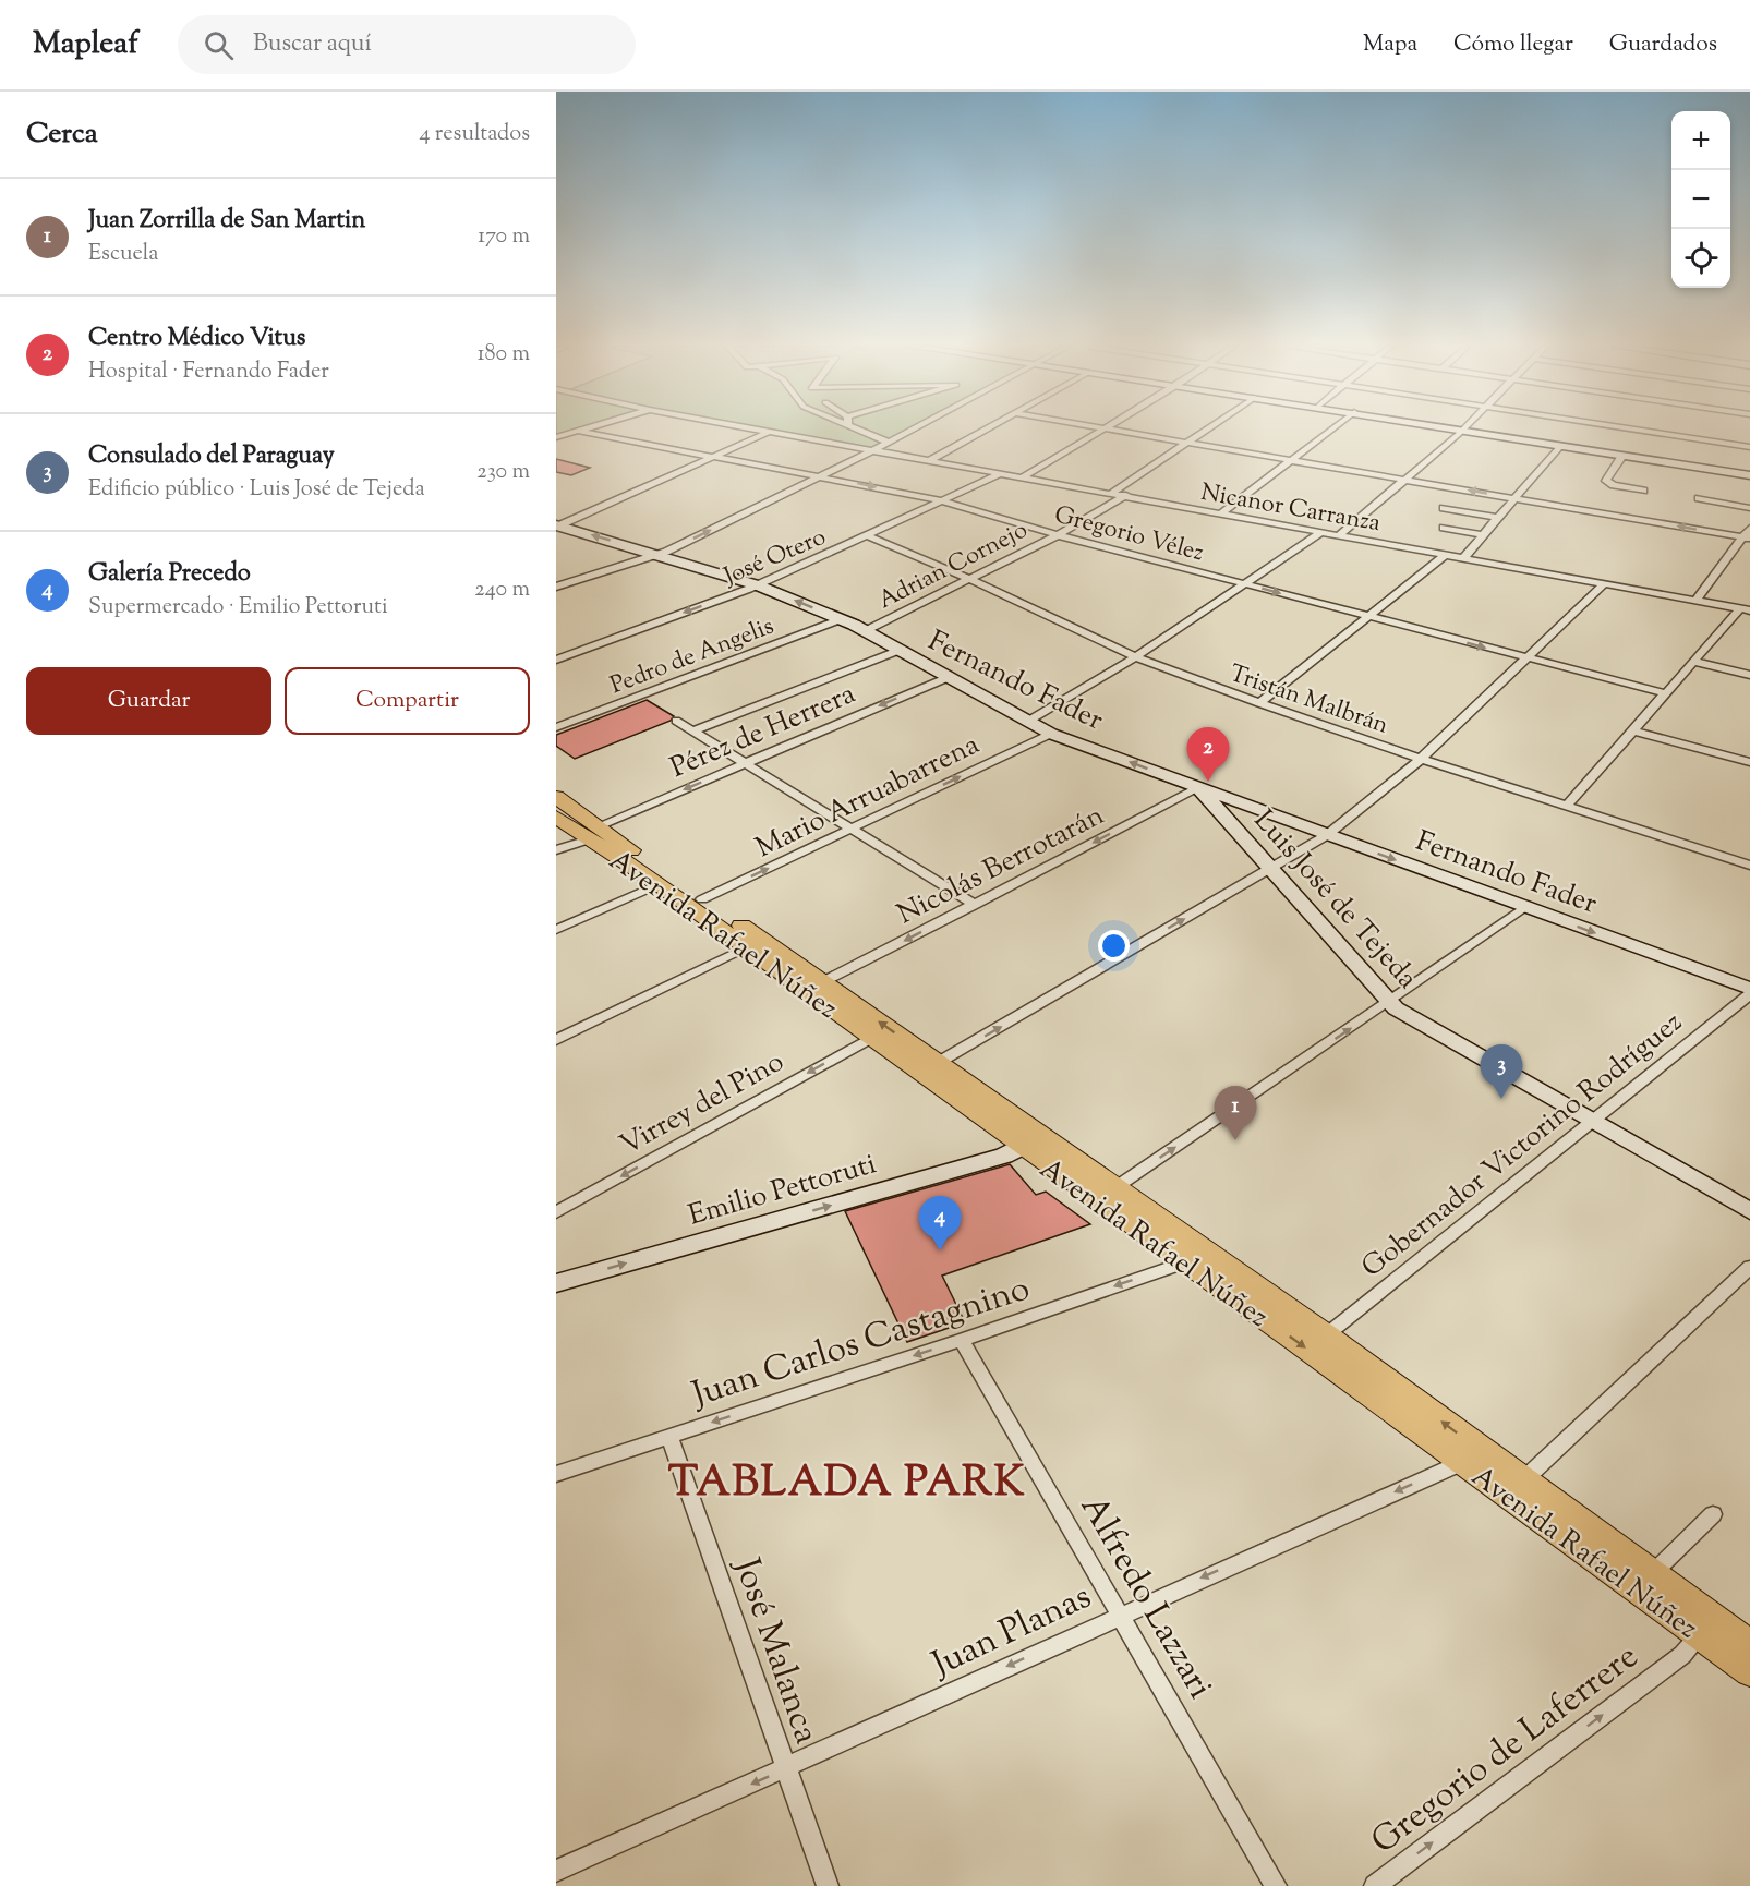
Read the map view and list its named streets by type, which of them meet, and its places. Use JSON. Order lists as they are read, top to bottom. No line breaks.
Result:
{"streets":{"main road":["Fernando Fader","Luis José de Tejeda","Avenida Rafael Núñez","Emilio Pettoruti"],"street":["Nicanor Carranza","Gregorio Vélez","José Otero","Adrian Cornejo","Pedro de Angelis","Tristán Malbrán","Pérez de Herrera","Mario Arruabarrena","Nicolás Berrotarán","Virrey del Pino","Gobernador Victorino Rodríguez","Juan Carlos Castagnino","Alfredo Lazzari","Juan Planas","José Malanca","Gregorio de Laferrere"]},"crossings":[["Nicanor Carranza","José Otero"],["Nicanor Carranza","Adrian Cornejo"],["Gregorio Vélez","José Otero"],["Gregorio Vélez","Adrian Cornejo"],["José Otero","Fernando Fader"],["José Otero","Tristán Malbrán"],["Adrian Cornejo","Fernando Fader"],["Adrian Cornejo","Tristán Malbrán"],["Pedro de Angelis","Fernando Fader"],["Fernando Fader","Pérez de Herrera"],["Fernando Fader","Mario Arruabarrena"],["Fernando Fader","Nicolás Berrotarán"],["Fernando Fader","Luis José de Tejeda"],["Pérez de Herrera","Avenida Rafael Núñez"],["Mario Arruabarrena","Avenida Rafael Núñez"],["Nicolás Berrotarán","Luis José de Tejeda"],["Nicolás Berrotarán","Avenida Rafael Núñez"],["Luis José de Tejeda","Gobernador Victorino Rodríguez"],["Avenida Rafael Núñez","Virrey del Pino"],["Avenida Rafael Núñez","Gobernador Victorino Rodríguez"],["Avenida Rafael Núñez","Emilio Pettoruti"],["Avenida Rafael Núñez","Juan Carlos Castagnino"],["Avenida Rafael Núñez","Juan Planas"],["Avenida Rafael Núñez","Gregorio de Laferrere"],["Juan Carlos Castagnino","Alfredo Lazzari"],["Juan Carlos Castagnino","José Malanca"],["Alfredo Lazzari","Juan Planas"],["Juan Planas","José Malanca"]],"one_way":["Gregorio Vélez","Pérez de Herrera","Mario Arruabarrena","Virrey del Pino","Emilio Pettoruti","Juan Carlos Castagnino","Juan Planas","Gregorio de Laferrere"],"districts":["TABLADA PARK"],"page":{"header":"Mapleaf","search":"Buscar aquí","nav":["Mapa","Cómo llegar","Guardados"],"heading":["Cerca","4 resultados"],"map_buttons":["+","−"],"list":[{"mark":"1","name":"Juan Zorrilla de San Martin","note":"Escuela","value":"170 m"},{"mark":"2","name":"Centro Médico Vitus","note":"Hospital · Fernando Fader","value":"180 m"},{"mark":"3","name":"Consulado del Paraguay","note":"Edificio público · Luis José de Tejeda","value":"230 m"},{"mark":"4","name":"Galería Precedo","note":"Supermercado · Emilio Pettoruti","value":"240 m"}],"buttons":["Guardar","Compartir"],"pins":["2","3","1","4"]}}
